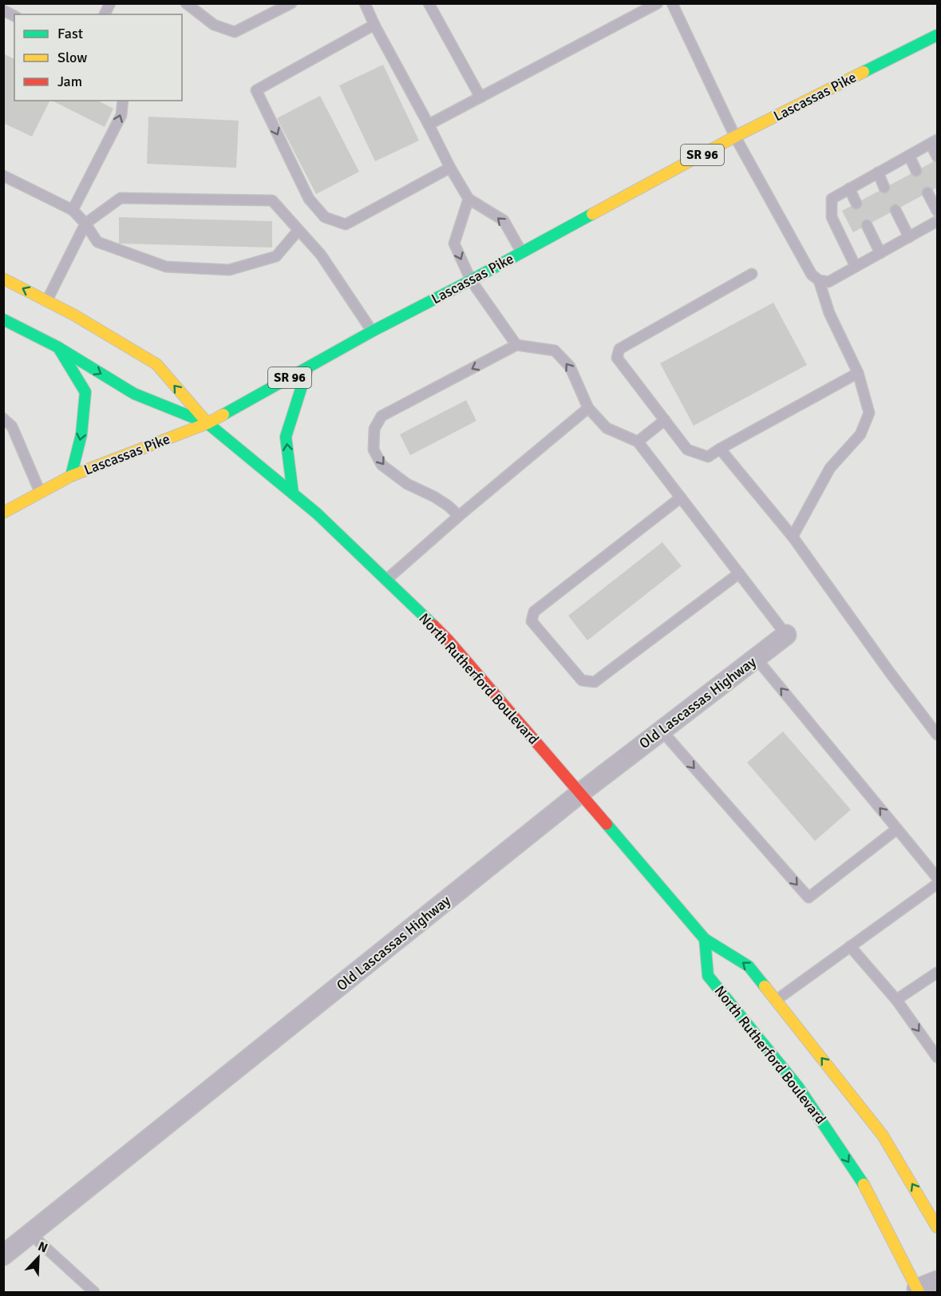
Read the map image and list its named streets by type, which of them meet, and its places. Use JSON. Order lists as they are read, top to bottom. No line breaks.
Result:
{"streets":{"main road":["Lascassas Pike","SR 96","North Rutherford Boulevard"],"street":["Old Lascassas Highway"]},"crossings":[["Lascassas Pike","North Rutherford Boulevard"],["North Rutherford Boulevard","Old Lascassas Highway"]],"legend":["Fast","Slow","Jam"],"north":"top right"}
